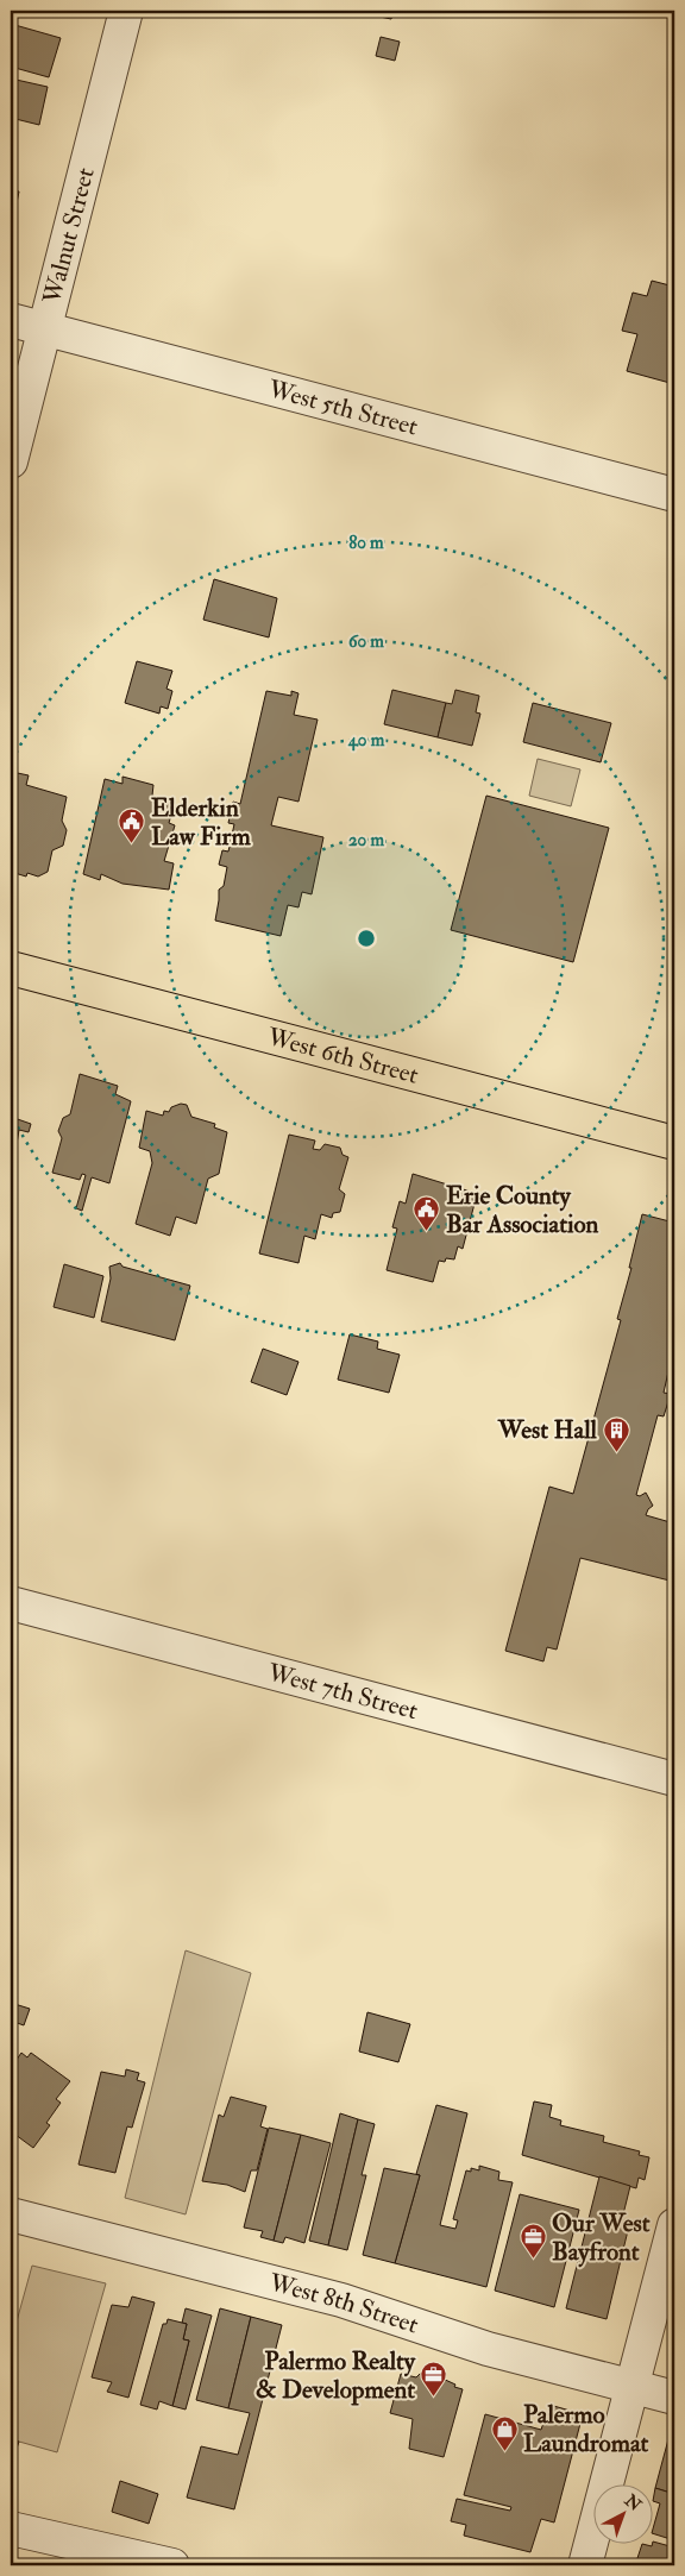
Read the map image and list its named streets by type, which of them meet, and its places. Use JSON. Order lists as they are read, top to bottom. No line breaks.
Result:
{"streets":{"main road":["West 6th Street"],"street":["Walnut Street","West 5th Street","West 7th Street","West 8th Street"]},"crossings":[["Walnut Street","West 5th Street"]],"places":{"public building":["Elderkin Law Firm","Erie County Bar Association"],"building":["West Hall"],"office":["Our West Bayfront","Palermo Realty & Development"],"shop":["Palermo Laundromat"]},"north":"top right","rings":["80 m","60 m","40 m","20 m"]}
